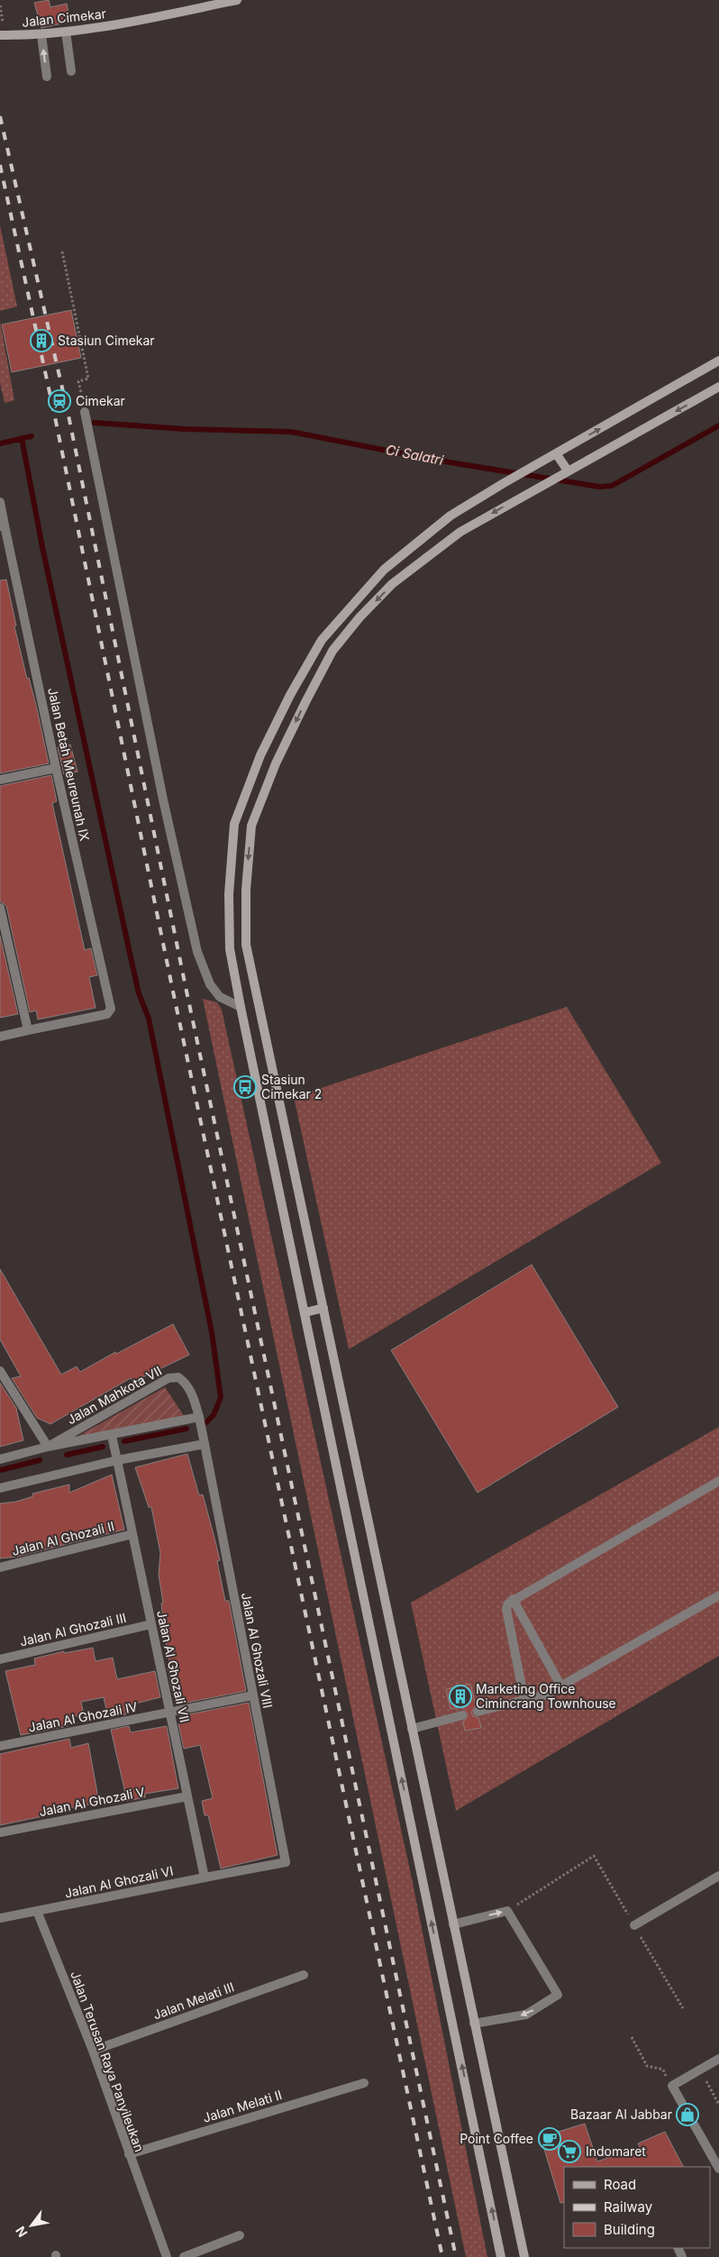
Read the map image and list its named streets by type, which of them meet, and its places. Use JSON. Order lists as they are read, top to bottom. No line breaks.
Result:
{"streets":{"street":["Jalan Cimekar","Jalan Betah Meureunah IX","Jalan Mahkota VII","Jalan Al Ghozali II","Jalan Al Ghozali III","Jalan Al Ghozali VIII","Jalan Al Ghozali VII","Jalan Al Ghozali IV","Jalan Al Ghozali V","Jalan Al Ghozali VI","Jalan Melati III","Jalan Terusan Raya Panyileukan","Jalan Melati II"]},"crossings":[["Jalan Mahkota VII","Jalan Al Ghozali VIII"],["Jalan Al Ghozali II","Jalan Al Ghozali VII"],["Jalan Al Ghozali III","Jalan Al Ghozali VII"],["Jalan Al Ghozali VIII","Jalan Al Ghozali IV"],["Jalan Al Ghozali VIII","Jalan Al Ghozali VI"],["Jalan Al Ghozali VII","Jalan Al Ghozali IV"],["Jalan Al Ghozali VII","Jalan Al Ghozali V"],["Jalan Al Ghozali VII","Jalan Al Ghozali VI"],["Jalan Al Ghozali VI","Jalan Terusan Raya Panyileukan"],["Jalan Melati III","Jalan Terusan Raya Panyileukan"],["Jalan Terusan Raya Panyileukan","Jalan Melati II"]],"water":["Ci Salatri"],"places":{"building":["Stasiun Cimekar","Marketing Office Cimincrang Townhouse"],"station":["Cimekar"],"bus stop":["Stasiun Cimekar 2"],"shop":["Bazaar Al Jabbar"],"cafe":["Point Coffee"],"supermarket":["Indomaret"]},"legend":["Road","Railway","Building"],"north":"bottom left"}
